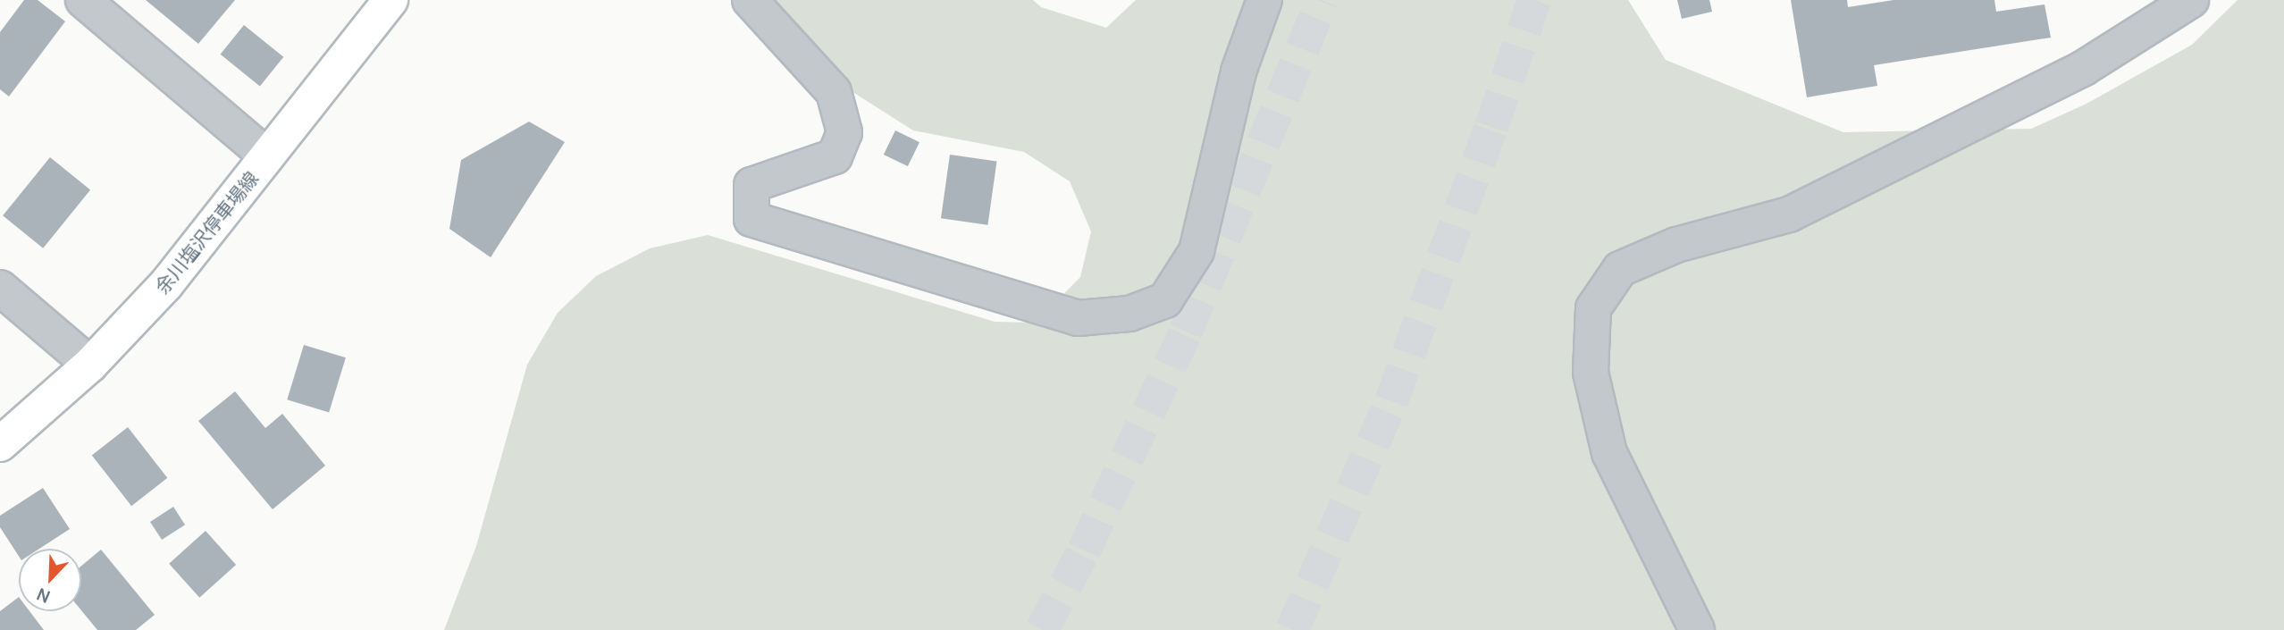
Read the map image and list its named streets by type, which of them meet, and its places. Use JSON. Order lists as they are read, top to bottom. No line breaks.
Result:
{"streets":{"main road":["余川塩沢停車場線"]},"north":"bottom left"}
